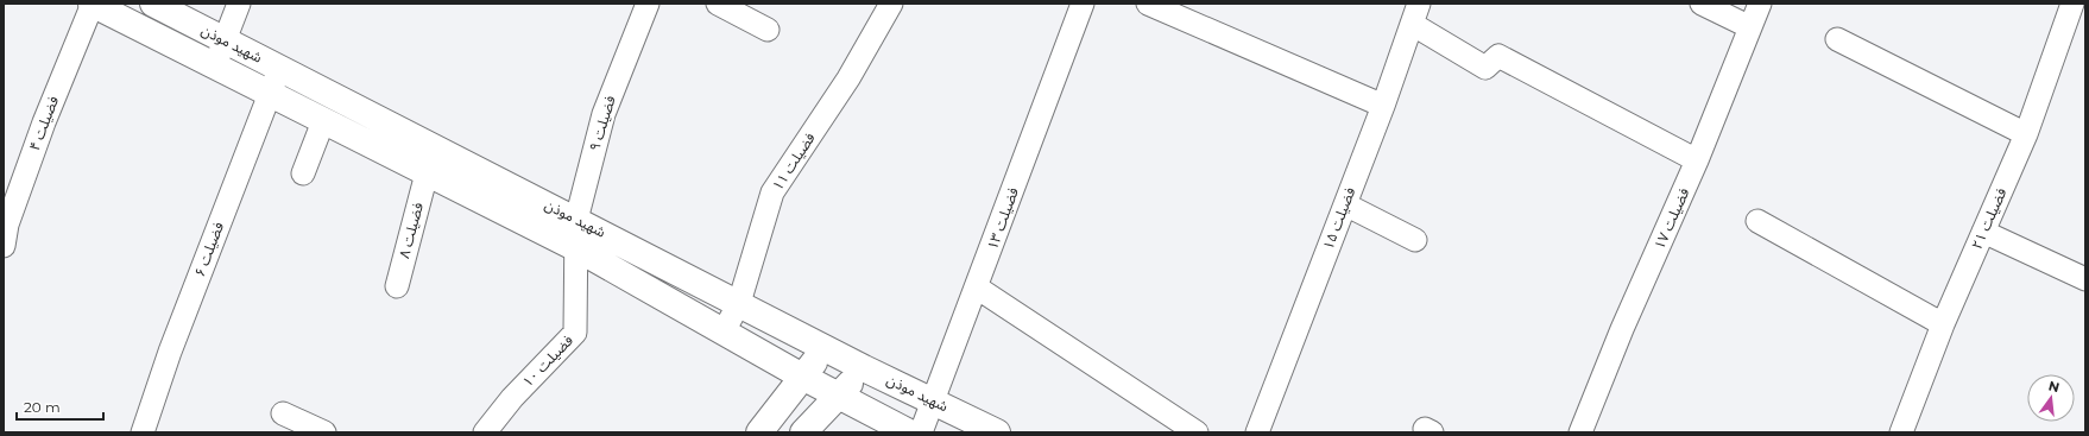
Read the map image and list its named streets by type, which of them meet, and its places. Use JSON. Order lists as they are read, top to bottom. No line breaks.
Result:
{"streets":{"main road":["شهید موذن"],"street":["فضیلت ۴","فضیلت ۹","فضیلت ۱۱","فضیلت ۱۳","فضیلت ۱۵","فضیلت ۱۷","فضیلت ۲۱","فضیلت ۸","فضیلت ۶","فضیلت ۱۰"]},"crossings":[["شهید موذن","فضیلت ۴"],["شهید موذن","فضیلت ۹"],["شهید موذن","فضیلت ۱۱"],["شهید موذن","فضیلت ۱۳"],["شهید موذن","فضیلت ۸"],["شهید موذن","فضیلت ۶"],["شهید موذن","فضیلت ۱۰"],["فضیلت ۹","فضیلت ۱۰"]],"scale_bar":"20 m","north":"top"}
